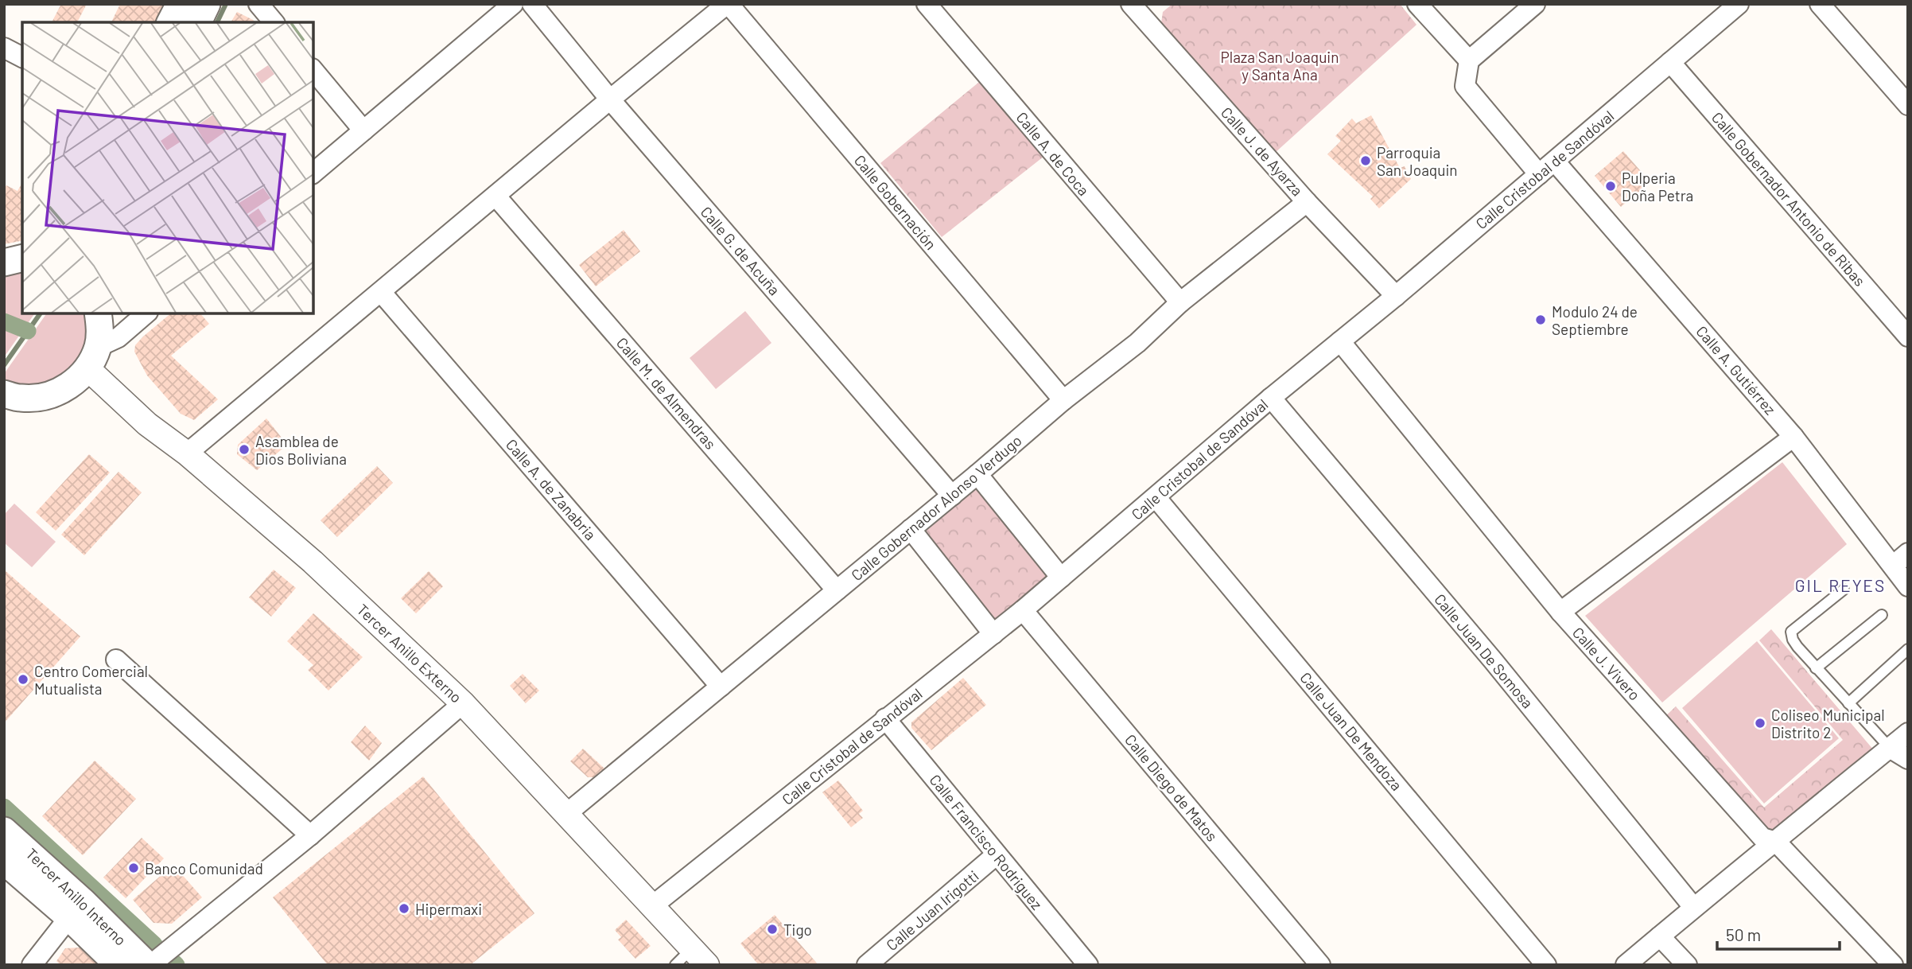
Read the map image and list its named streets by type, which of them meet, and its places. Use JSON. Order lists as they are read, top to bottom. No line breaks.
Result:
{"streets":{"main road":["Tercer Anillo Interno"],"street":["Calle J. de Ayarza","Calle A. de Coca","Calle Cristobal de Sandóval","Calle Gobernador Antonio de Ribas","Calle Gobernación","Calle G. de Acuña","Calle A. Gutiérrez","Calle M. de Almendras","Calle A. de Zanabria","Calle Gobernador Alonso Verdugo","Calle Juan De Somosa","Tercer Anillo Externo","Calle J. Vivero","Calle Juan De Mendoza","Calle Diego de Matos","Calle Francisco Rodriguez","Calle Juan Irigotti"]},"crossings":[["Calle J. de Ayarza","Calle Cristobal de Sandóval"],["Calle J. de Ayarza","Calle Gobernador Alonso Verdugo"],["Calle A. de Coca","Calle Gobernador Alonso Verdugo"],["Calle Cristobal de Sandóval","Calle Gobernador Antonio de Ribas"],["Calle Cristobal de Sandóval","Calle A. Gutiérrez"],["Calle Cristobal de Sandóval","Calle Juan De Somosa"],["Calle Cristobal de Sandóval","Tercer Anillo Externo"],["Calle Cristobal de Sandóval","Calle J. Vivero"],["Calle Cristobal de Sandóval","Calle Juan De Mendoza"],["Calle Cristobal de Sandóval","Calle Diego de Matos"],["Calle Cristobal de Sandóval","Calle Francisco Rodriguez"],["Calle Gobernación","Calle Gobernador Alonso Verdugo"],["Calle G. de Acuña","Calle Gobernador Alonso Verdugo"],["Calle M. de Almendras","Calle Gobernador Alonso Verdugo"],["Calle A. de Zanabria","Calle Gobernador Alonso Verdugo"],["Calle Gobernador Alonso Verdugo","Tercer Anillo Externo"],["Calle Francisco Rodriguez","Calle Juan Irigotti"]],"districts":["GIL REYES"],"parks":["Plaza San Joaquin y Santa Ana"],"places":["Parroquia San Joaquin","Pulperia Doña Petra","Modulo 24 de Septiembre","Asamblea de Dios Boliviana","Centro Comercial Mutualista","Coliseo Municipal Distrito 2","Banco Comunidad","Hipermaxi","Tigo"],"scale_bar":"50 m"}
